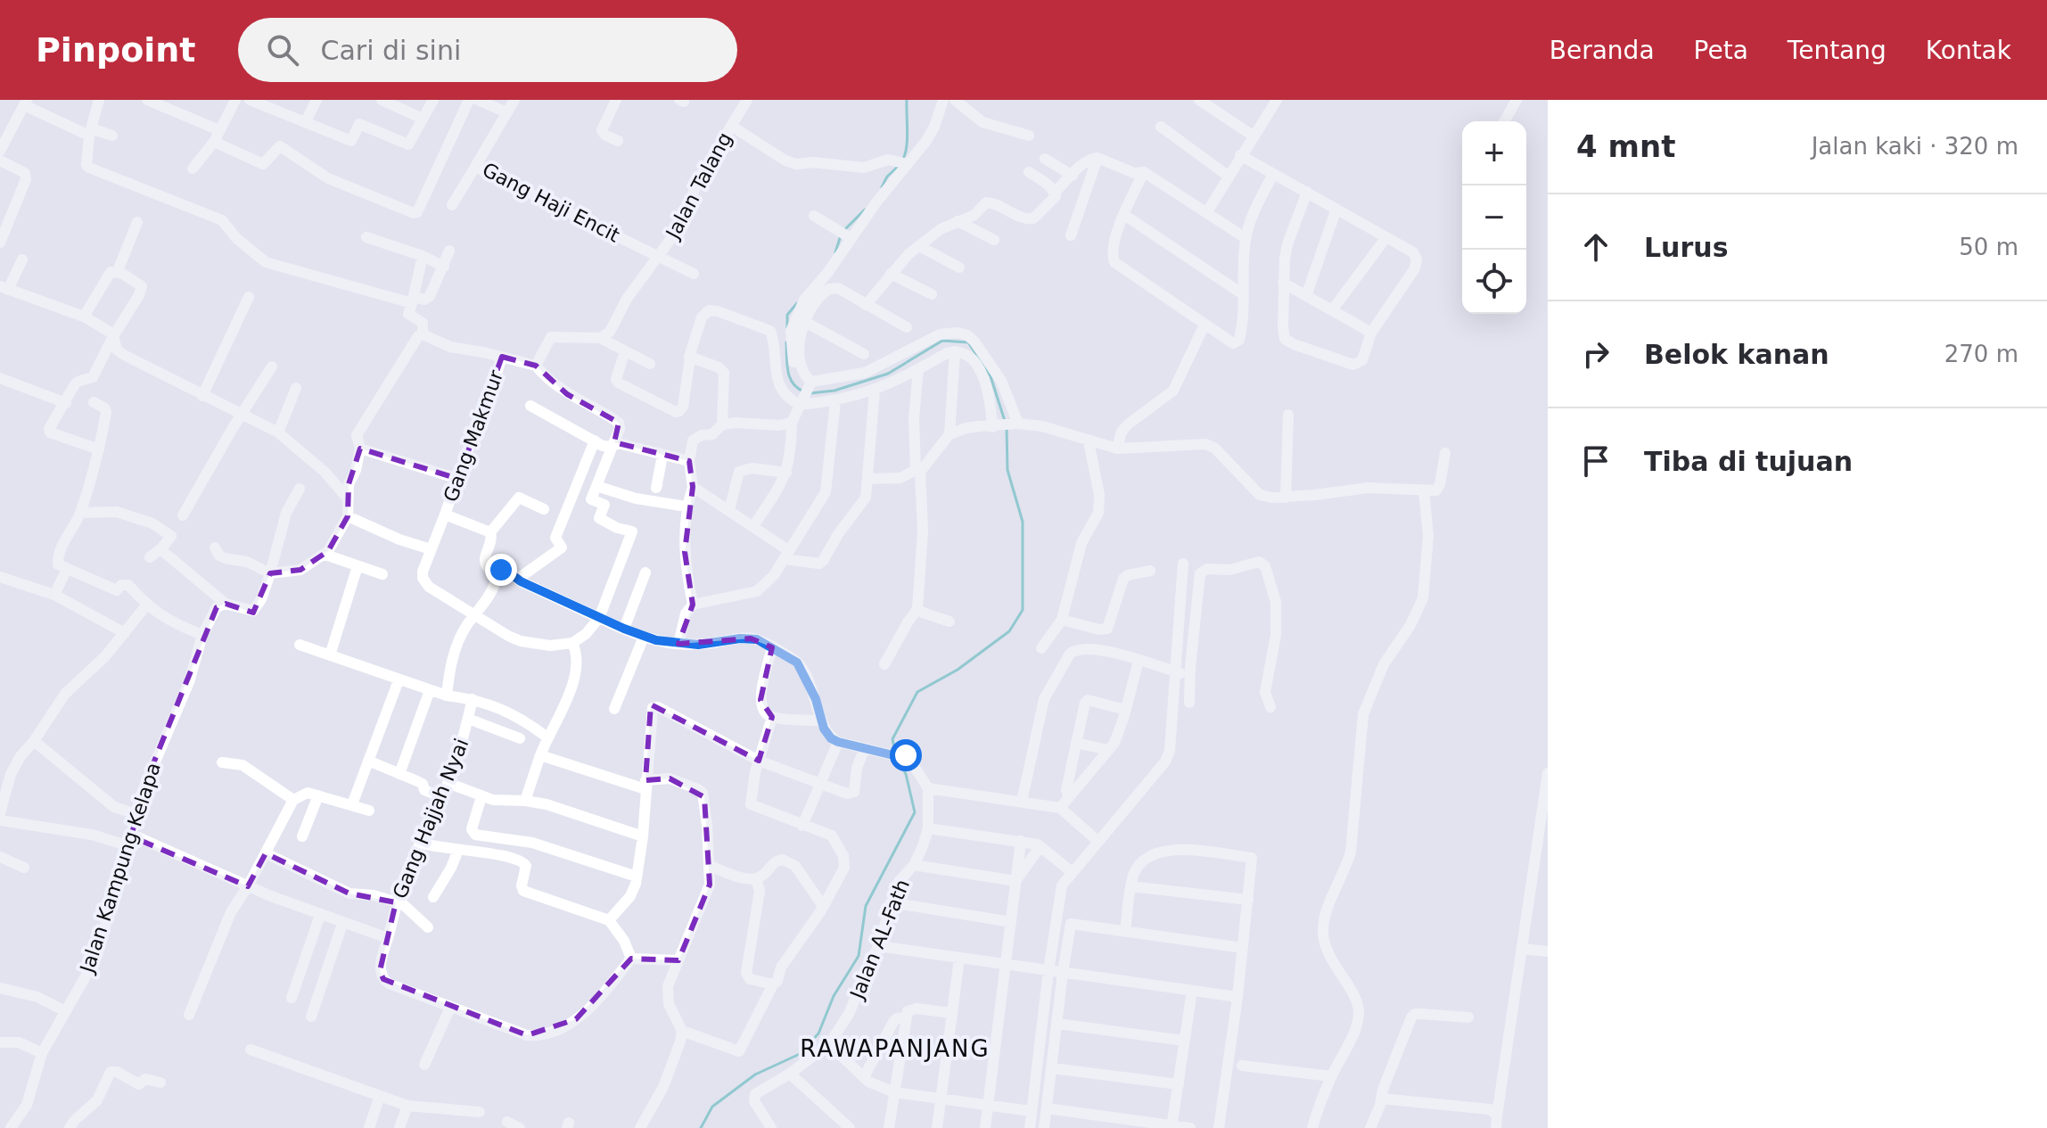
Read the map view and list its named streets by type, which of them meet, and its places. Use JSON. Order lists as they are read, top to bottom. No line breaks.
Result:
{"streets":{"street":["Jalan Talang","Gang Haji Encit","Gang Makmur","Gang Hajjah Nyai","Jalan Kampung Kelapa","Jalan AL-Fath"]},"crossings":[["Jalan Talang","Gang Haji Encit"]],"districts":["RAWAPANJANG"],"page":{"header":"Pinpoint","search":"Cari di sini","nav":["Beranda","Peta","Tentang","Kontak"],"heading":["4 mnt","Jalan kaki · 320 m"],"map_buttons":["+","−"],"list":[["Lurus","50 m"],["Belok kanan","270 m"],"Tiba di tujuan"]}}
